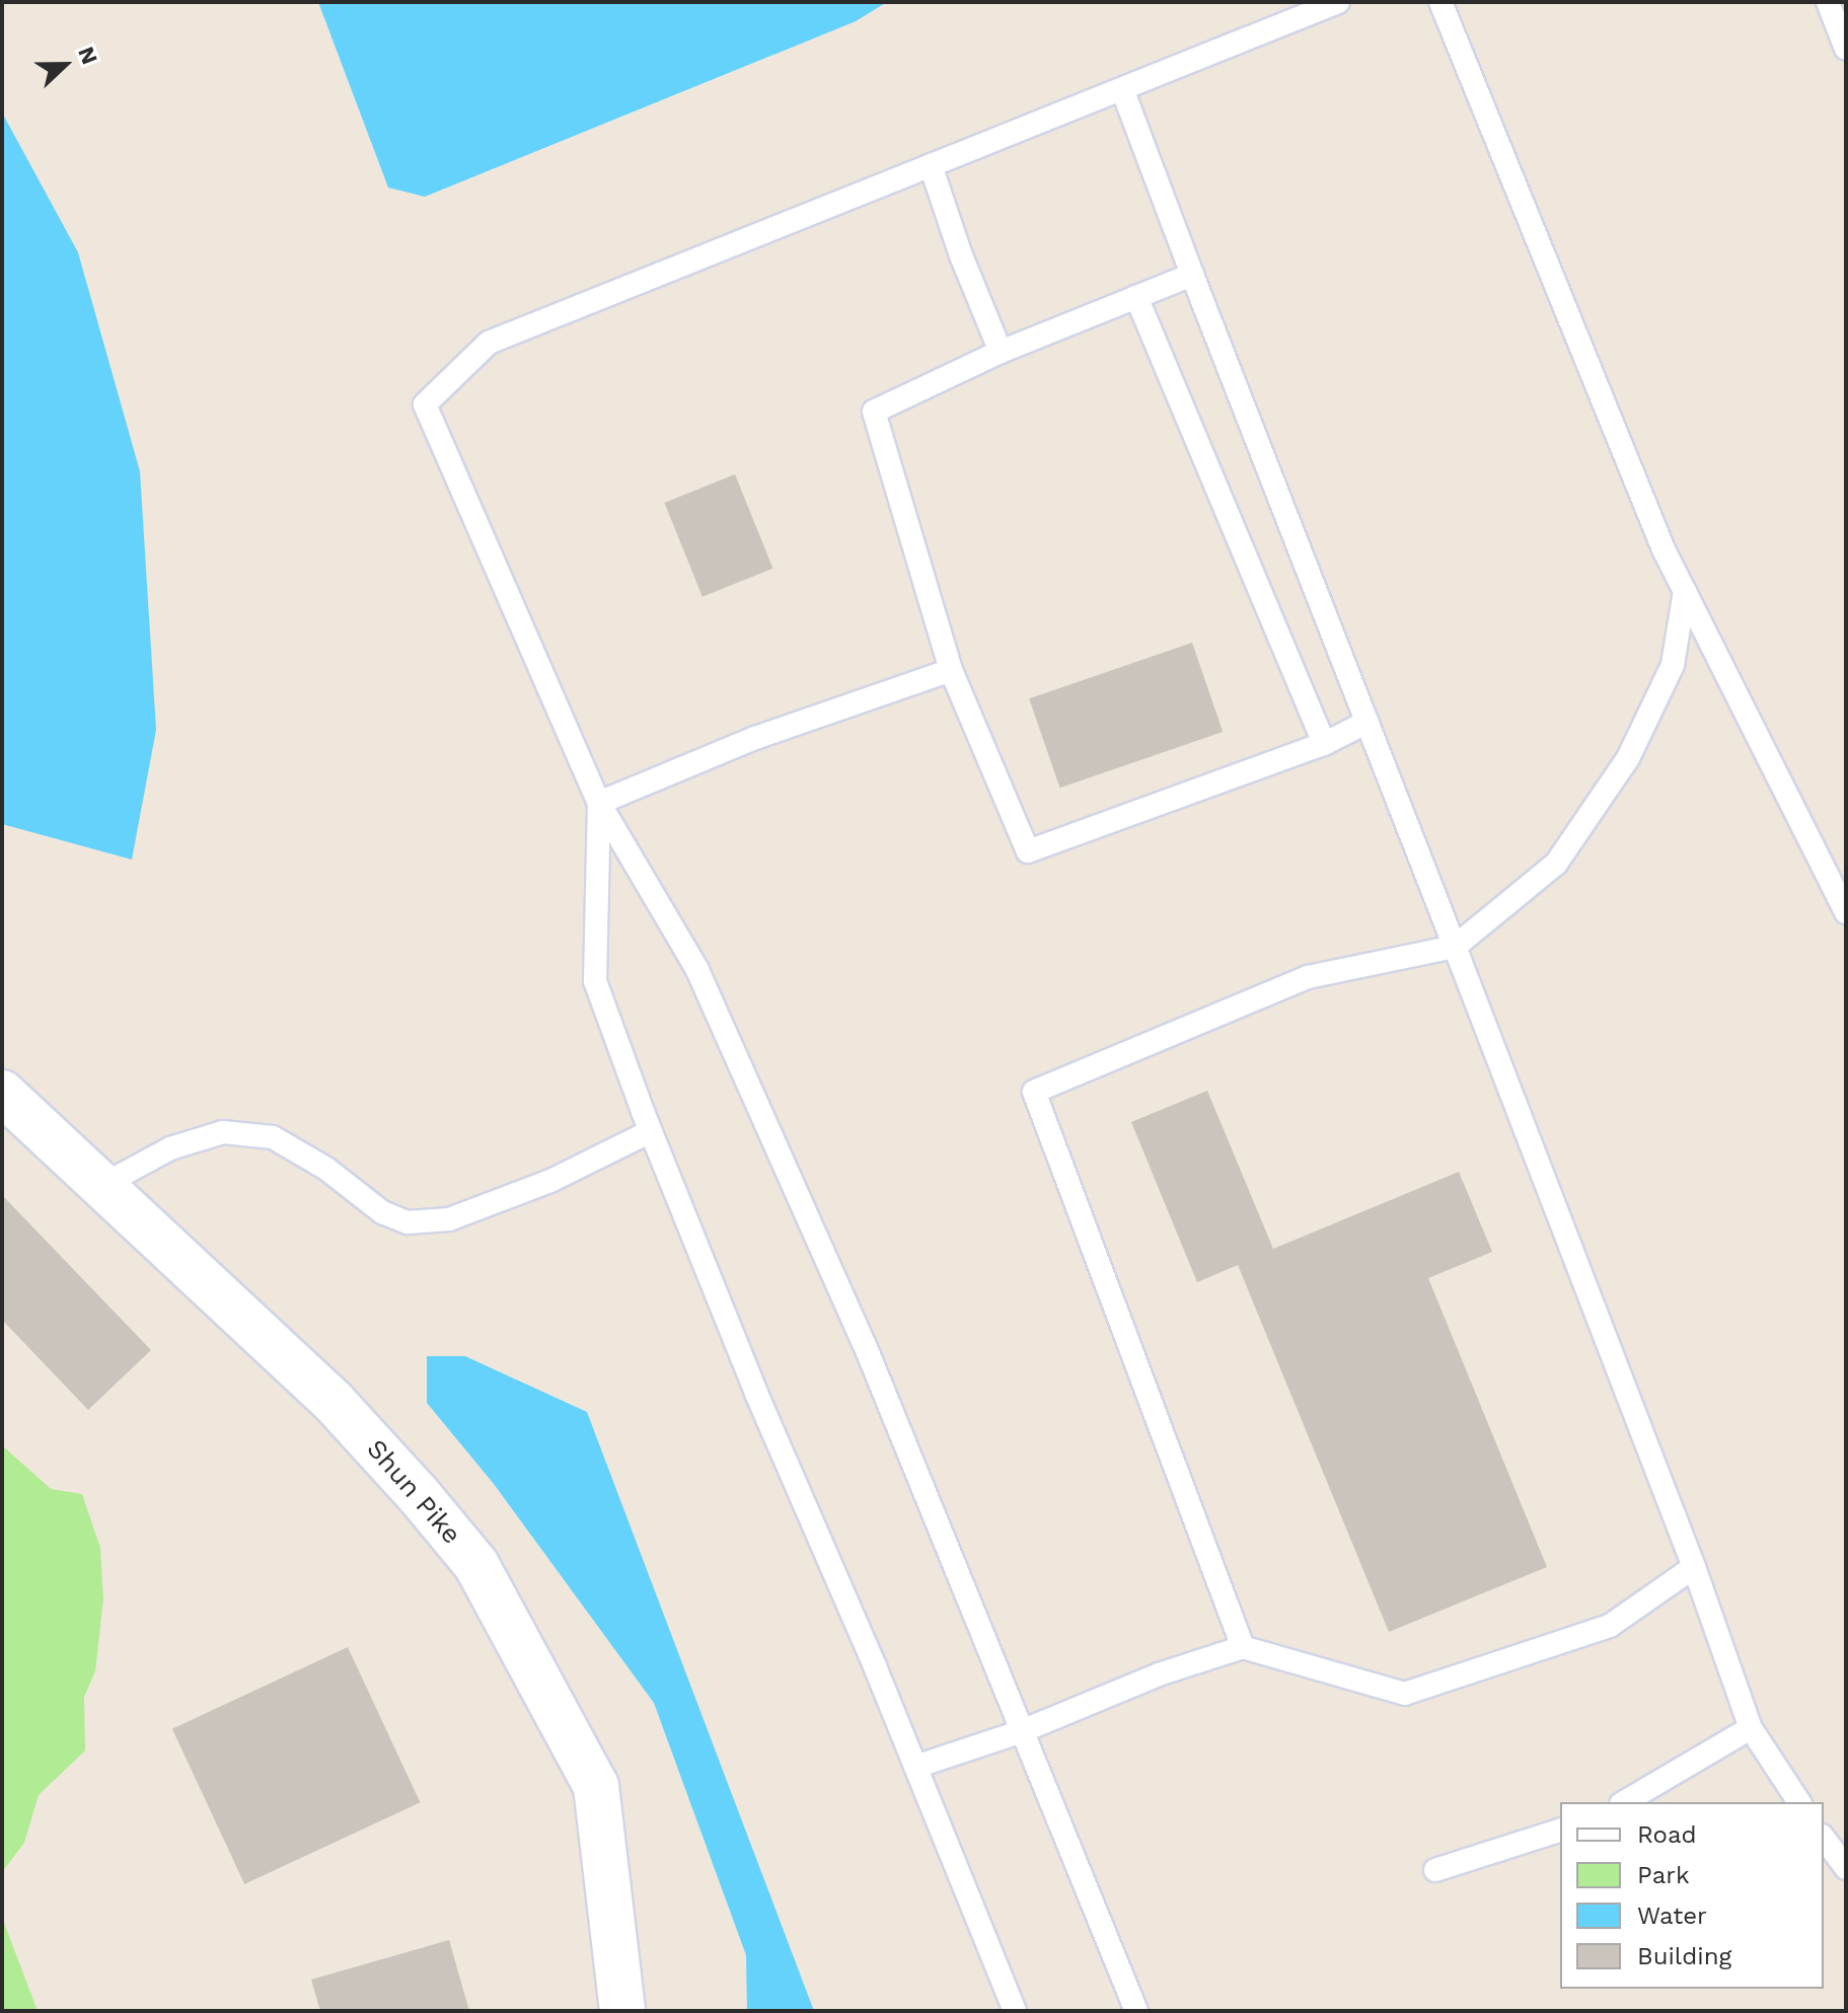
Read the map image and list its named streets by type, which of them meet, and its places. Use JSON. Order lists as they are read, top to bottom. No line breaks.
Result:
{"streets":{"main road":["Shun Pike"]},"legend":["Road","Park","Water","Building"],"north":"right"}
